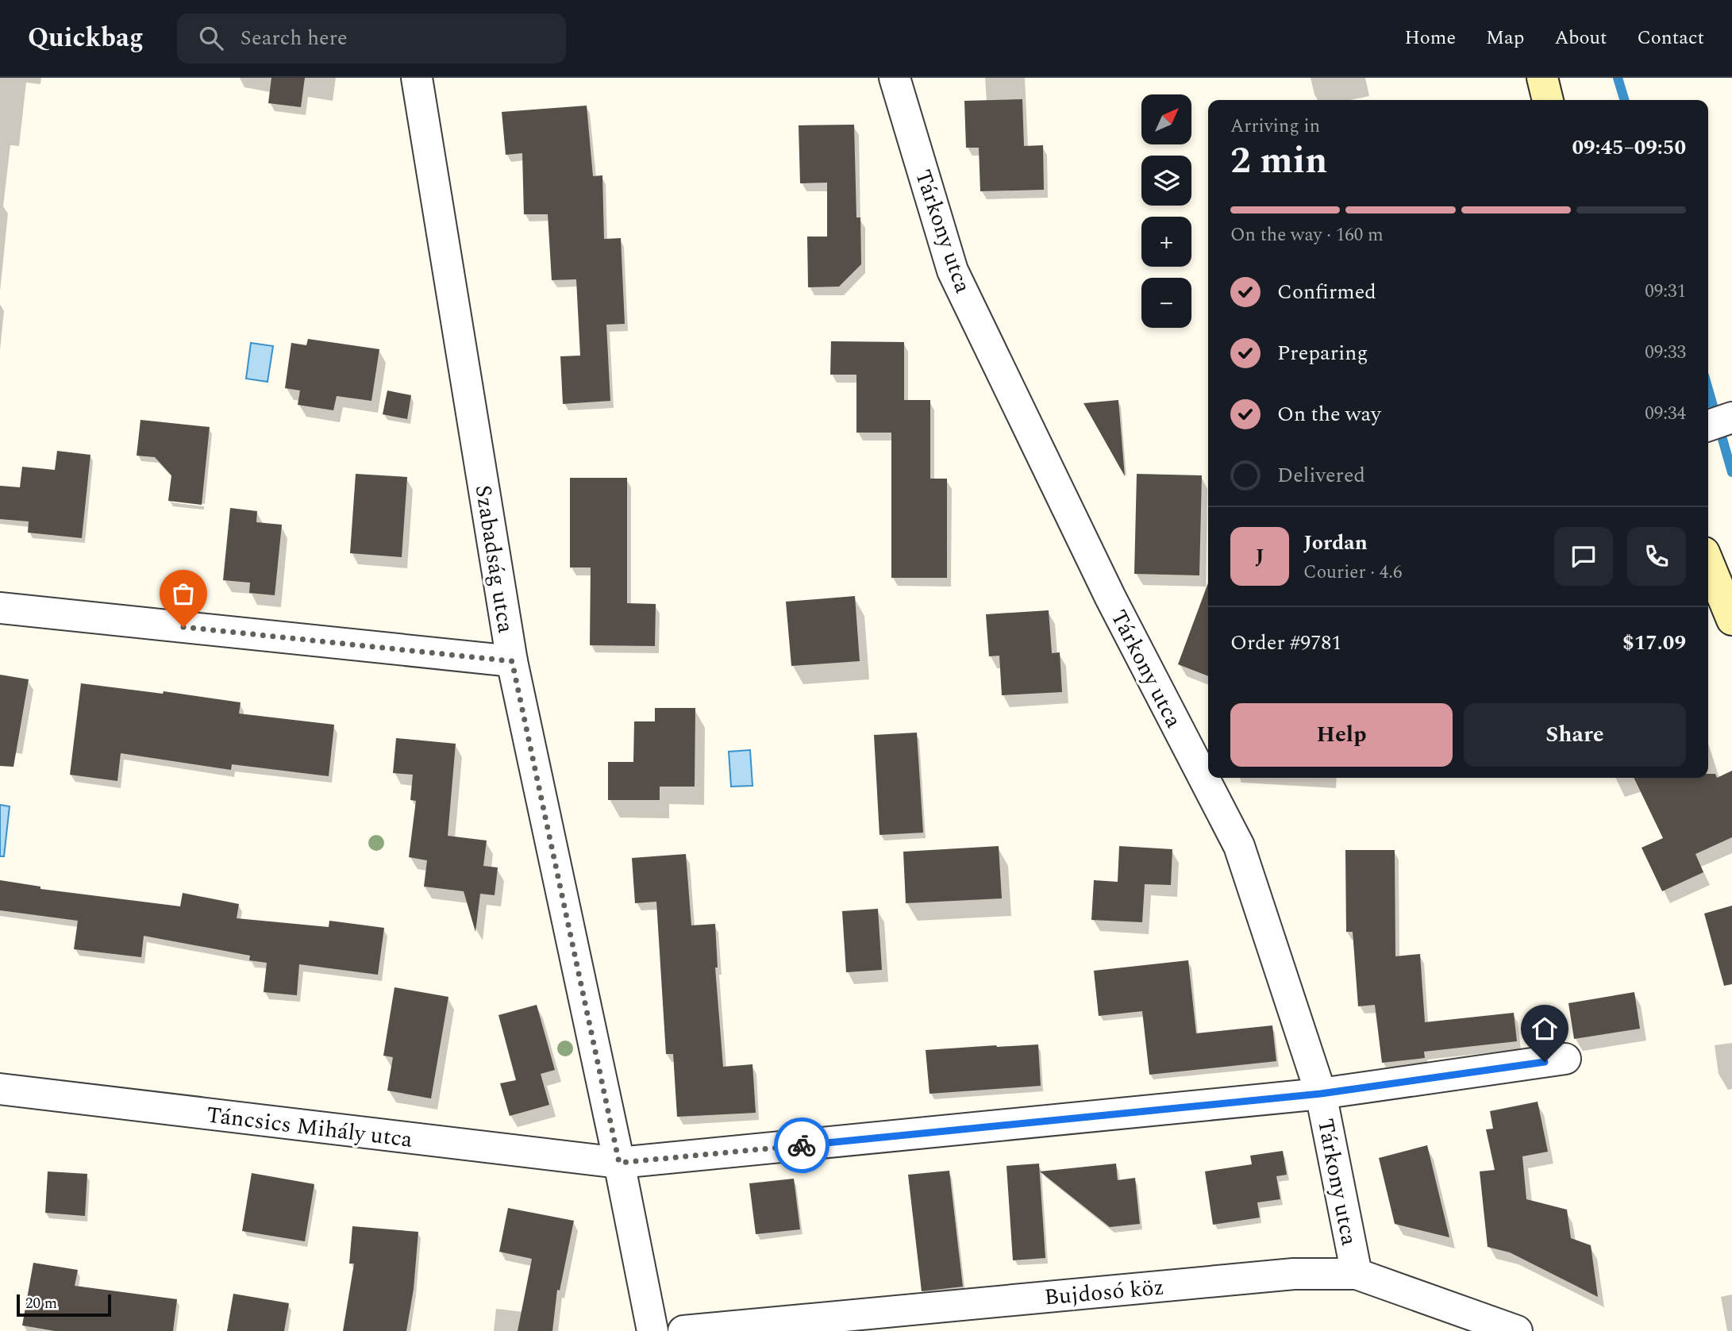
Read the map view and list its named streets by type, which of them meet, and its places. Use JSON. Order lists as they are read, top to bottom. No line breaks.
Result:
{"streets":{"street":["Tárkony utca","Szabadság utca","Táncsics Mihály utca","Bujdosó köz"]},"crossings":[["Tárkony utca","Táncsics Mihály utca"],["Tárkony utca","Bujdosó köz"],["Szabadság utca","Táncsics Mihály utca"]],"scale_bar":"20 m","north":"top right","page":{"header":"Quickbag","search":"Search here","nav":["Home","Map","About","Contact"],"map_buttons":["+","−"],"heading":["2 min","Arriving in","09:45–09:50"],"panel":["Jordan","Courier · 4.6","Order #9781","$17.09"],"bar":"On the way · 160 m","list":[["Confirmed","09:31"],["Preparing","09:33"],["On the way","09:34"],"Delivered"],"round":"J","buttons":["Help","Share"],"scale":"20 m"}}
